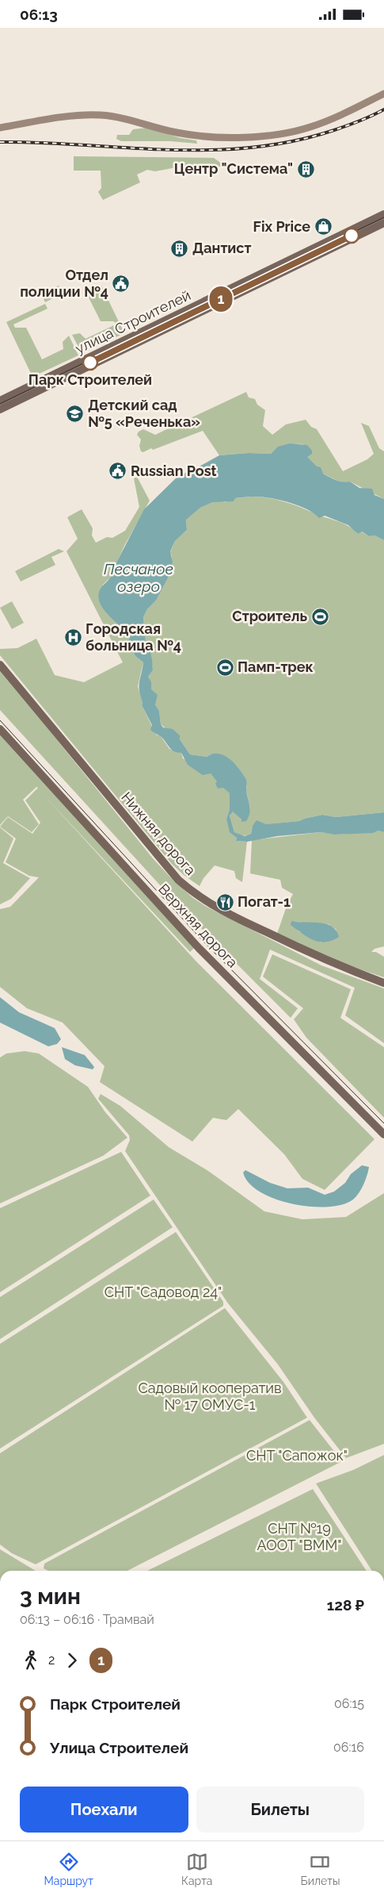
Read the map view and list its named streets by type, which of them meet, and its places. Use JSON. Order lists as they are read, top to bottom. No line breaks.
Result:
{"streets":{"main road":["улица Строителей","Нижняя дорога","Верхняя дорога"]},"water":["Песчаное озеро"],"parks":["СНТ \"Садовод 24\"","Садовый кооператив № 17 ОМУС-1","СНТ \"Сапожок\"","СНТ №19 АООТ \"ВММ\""],"places":{"building":["Центр \"Система\"","Дантист"],"shop":["Fix Price"],"public building":["Отдел полиции №4","Russian Post"],"other":["Парк Строителей"],"school or university":["Детский сад №5 «Реченька»"],"sports":["Строитель","Памп-трек"],"hospital":["Городская больница №4"],"restaurant":["Погат-1"]},"lines":["tram line 1"],"page":{"status":"06:13","on_map":"1","heading":["3 мин","06:13 – 06:16 · Трамвай","128 ₽"],"legs":["2","1"],"list":[{"name":"Парк Строителей","value":"06:15"},{"name":"Улица Строителей","value":"06:16"}],"buttons":["Поехали","Билеты"],"tabs":["Маршрут","Карта","Билеты"]}}
